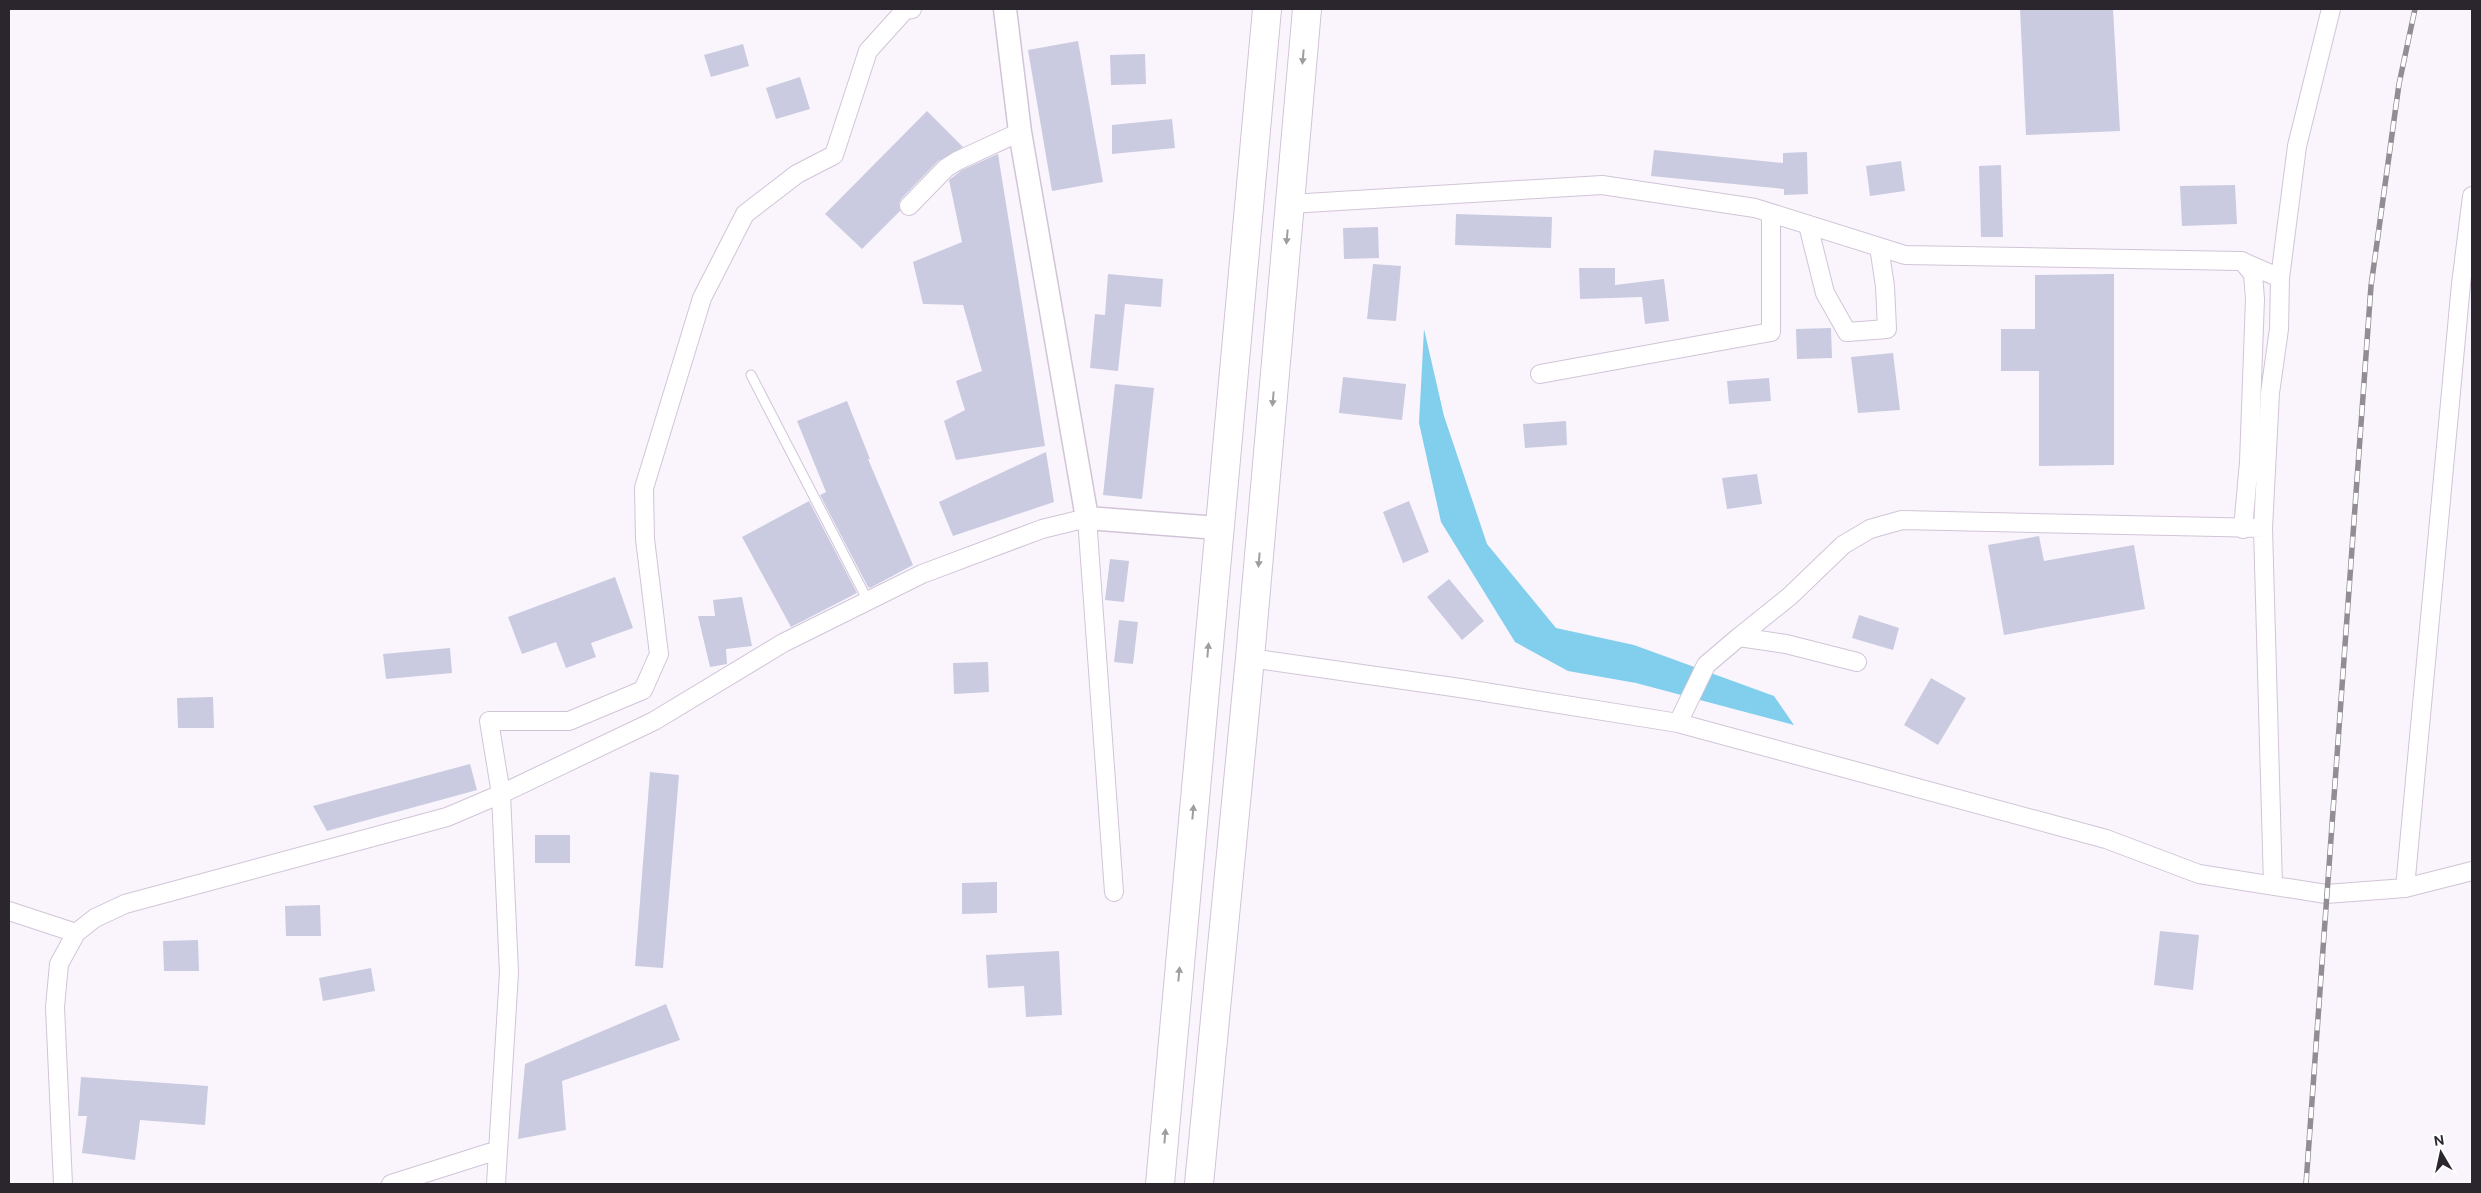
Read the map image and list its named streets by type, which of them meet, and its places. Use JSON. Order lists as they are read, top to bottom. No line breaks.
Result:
{"north":"top"}
